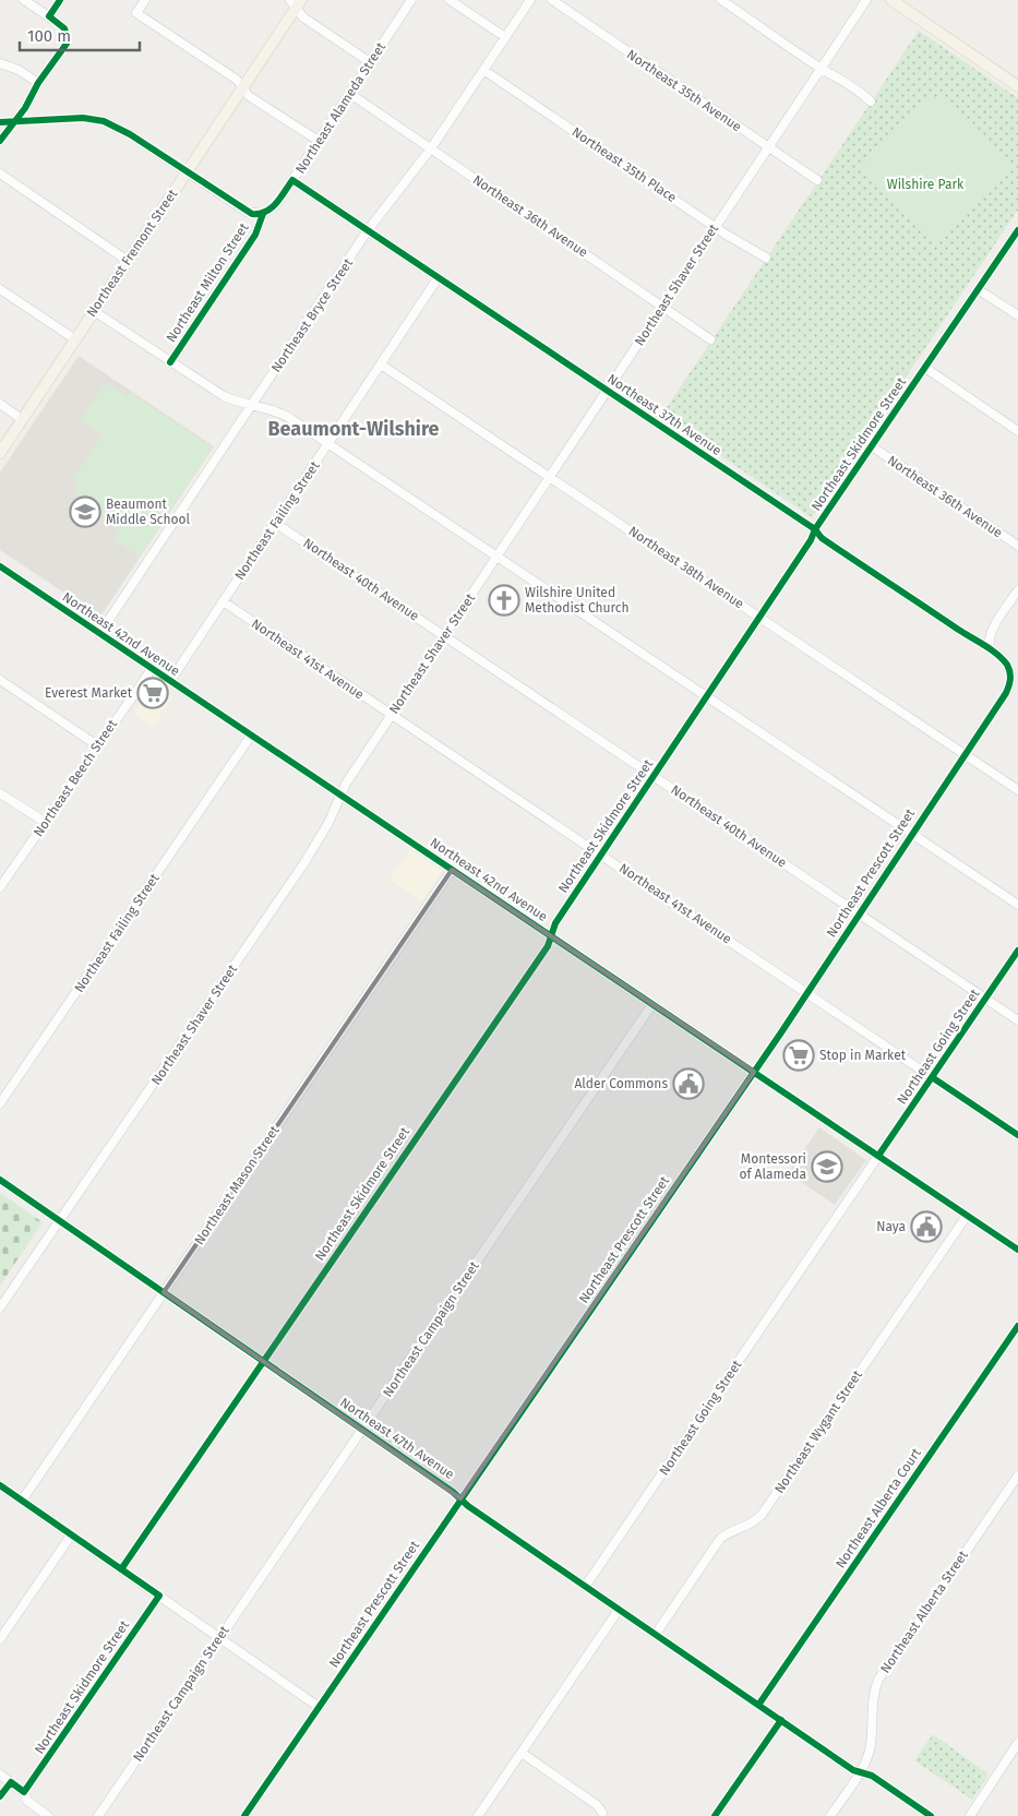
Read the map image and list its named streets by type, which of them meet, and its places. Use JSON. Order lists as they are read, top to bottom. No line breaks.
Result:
{"streets":{"main road":["Northeast Fremont Street"],"street":["Northeast 35th Avenue","Northeast Alameda Street","Northeast 35th Place","Northeast 36th Avenue","Northeast Milton Street","Northeast Shaver Street","Northeast Bryce Street","Northeast 37th Avenue","Northeast Skidmore Street","Northeast Failing Street","Northeast 38th Avenue","Northeast 40th Avenue","Northeast 42nd Avenue","Northeast 41st Avenue","Northeast Beech Street","Northeast Prescott Street","Northeast Going Street","Northeast Mason Street","Northeast Campaign Street","Northeast Wygant Street","Northeast 47th Avenue","Northeast Alberta Court","Northeast Alberta Street"]},"crossings":[["Northeast 35th Avenue","Northeast Shaver Street"],["Northeast Alameda Street","Northeast 36th Avenue"],["Northeast Alameda Street","Northeast Milton Street"],["Northeast Alameda Street","Northeast 37th Avenue"],["Northeast 35th Place","Northeast Shaver Street"],["Northeast 35th Place","Northeast Bryce Street"],["Northeast 36th Avenue","Northeast Shaver Street"],["Northeast 36th Avenue","Northeast Bryce Street"],["Northeast 36th Avenue","Northeast Skidmore Street"],["Northeast Shaver Street","Northeast 37th Avenue"],["Northeast Shaver Street","Northeast 38th Avenue"],["Northeast Shaver Street","Northeast 40th Avenue"],["Northeast Shaver Street","Northeast 42nd Avenue"],["Northeast Shaver Street","Northeast 41st Avenue"],["Northeast Shaver Street","Northeast 47th Avenue"],["Northeast Bryce Street","Northeast 37th Avenue"],["Northeast Bryce Street","Northeast 42nd Avenue"],["Northeast 37th Avenue","Northeast Skidmore Street"],["Northeast 37th Avenue","Northeast Failing Street"],["Northeast 37th Avenue","Northeast Prescott Street"],["Northeast Skidmore Street","Northeast 38th Avenue"],["Northeast Skidmore Street","Northeast 40th Avenue"],["Northeast Skidmore Street","Northeast 42nd Avenue"],["Northeast Skidmore Street","Northeast 41st Avenue"],["Northeast Skidmore Street","Northeast 47th Avenue"],["Northeast Failing Street","Northeast 38th Avenue"],["Northeast Failing Street","Northeast 40th Avenue"],["Northeast Failing Street","Northeast 42nd Avenue"],["Northeast Failing Street","Northeast 41st Avenue"],["Northeast 38th Avenue","Northeast Prescott Street"],["Northeast 40th Avenue","Northeast Prescott Street"],["Northeast 40th Avenue","Northeast Going Street"],["Northeast 42nd Avenue","Northeast Beech Street"],["Northeast 42nd Avenue","Northeast Prescott Street"],["Northeast 42nd Avenue","Northeast Going Street"],["Northeast 42nd Avenue","Northeast Mason Street"],["Northeast 42nd Avenue","Northeast Campaign Street"],["Northeast 42nd Avenue","Northeast Wygant Street"],["Northeast 41st Avenue","Northeast Prescott Street"],["Northeast 41st Avenue","Northeast Going Street"],["Northeast Prescott Street","Northeast 47th Avenue"],["Northeast Going Street","Northeast 47th Avenue"],["Northeast Mason Street","Northeast 47th Avenue"],["Northeast Campaign Street","Northeast 47th Avenue"],["Northeast Wygant Street","Northeast 47th Avenue"],["Northeast 47th Avenue","Northeast Alberta Court"],["Northeast 47th Avenue","Northeast Alberta Street"]],"districts":["Beaumont-Wilshire"],"parks":["Wilshire Park"],"places":{"school or university":["Beaumont Middle School","Montessori of Alameda"],"church":["Wilshire United Methodist Church"],"supermarket":["Everest Market","Stop in Market"],"public building":["Alder Commons","Naya"]},"scale_bar":"100 m"}
